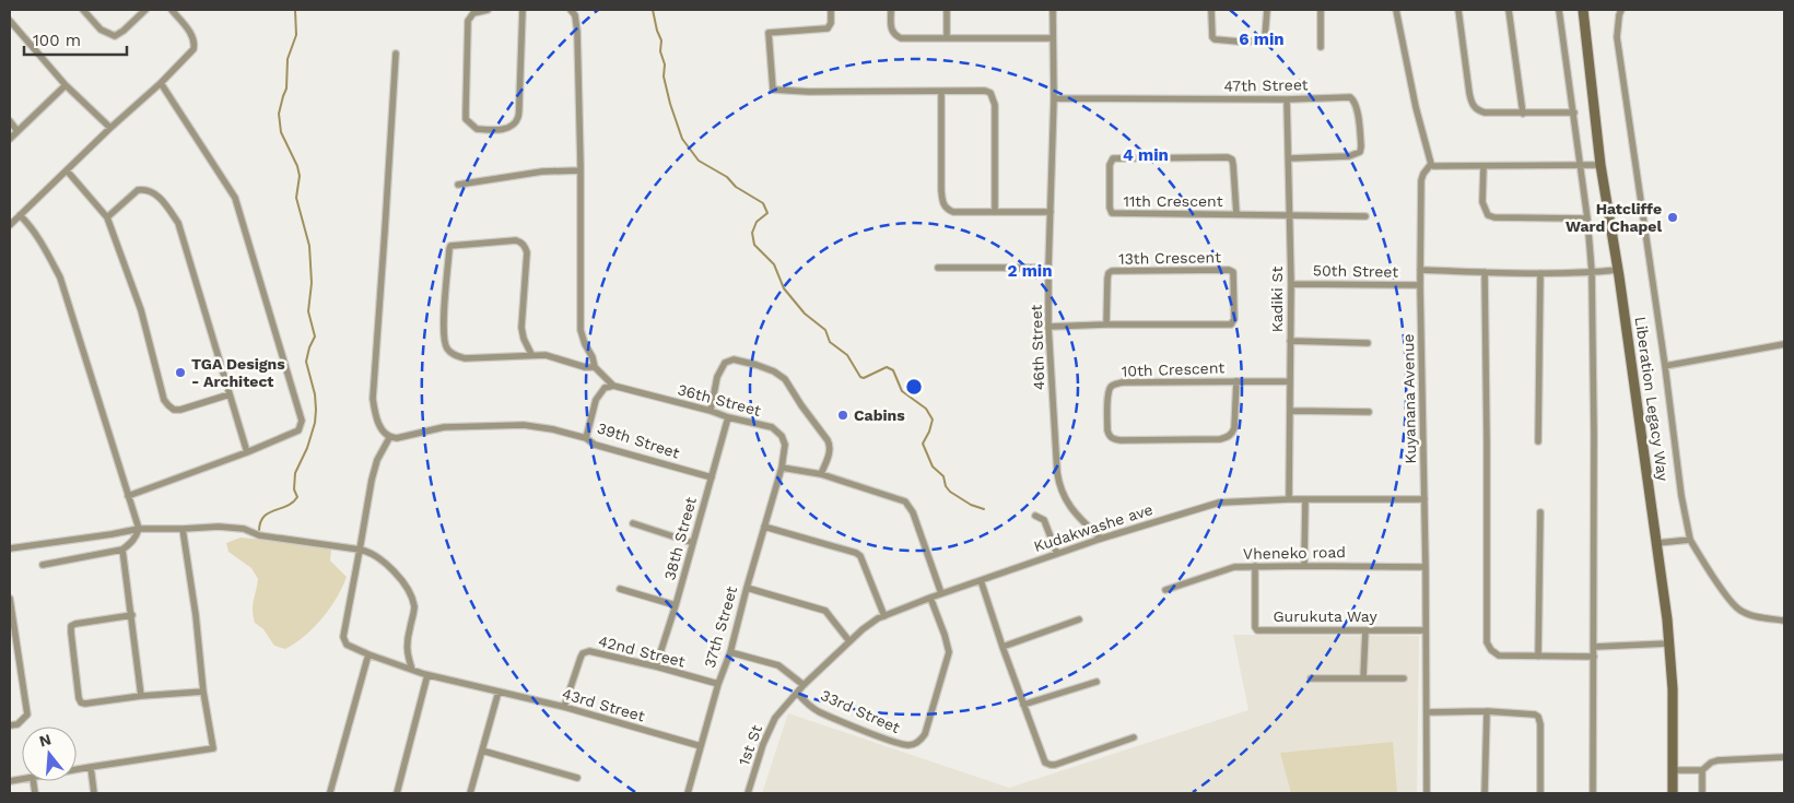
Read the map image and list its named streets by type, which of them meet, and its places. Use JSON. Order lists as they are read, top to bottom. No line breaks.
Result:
{"streets":{"main road":["Liberation Legacy Way"],"street":["47th Street","11th Crescent","13th Crescent","50th Street","Kadiki St","46th Street","10th Crescent","Kuyanana Avenue","36th Street","39th Street","Kudakwashe ave","38th Street","Vheneko road","Gurukuta Way","37th Street","42nd Street","43rd Street","33rd Street","1st St"]},"crossings":[["47th Street","Kadiki St"],["47th Street","46th Street"],["11th Crescent","Kadiki St"],["13th Crescent","46th Street"],["50th Street","Kadiki St"],["50th Street","Kuyanana Avenue"],["Kadiki St","10th Crescent"],["Kadiki St","Kudakwashe ave"],["46th Street","Kudakwashe ave"],["Kuyanana Avenue","Kudakwashe ave"],["Kuyanana Avenue","Vheneko road"],["Kuyanana Avenue","Gurukuta Way"],["36th Street","39th Street"],["36th Street","38th Street"],["36th Street","37th Street"],["39th Street","38th Street"],["Kudakwashe ave","33rd Street"],["Kudakwashe ave","1st St"],["38th Street","42nd Street"],["Vheneko road","Gurukuta Way"],["37th Street","42nd Street"],["37th Street","43rd Street"],["37th Street","33rd Street"],["42nd Street","43rd Street"],["33rd Street","1st St"]],"places":["Hatcliffe Ward Chapel","TGA Designs - Architect","Cabins"],"scale_bar":"100 m","north":"top","rings":["6 min","4 min","2 min"]}
